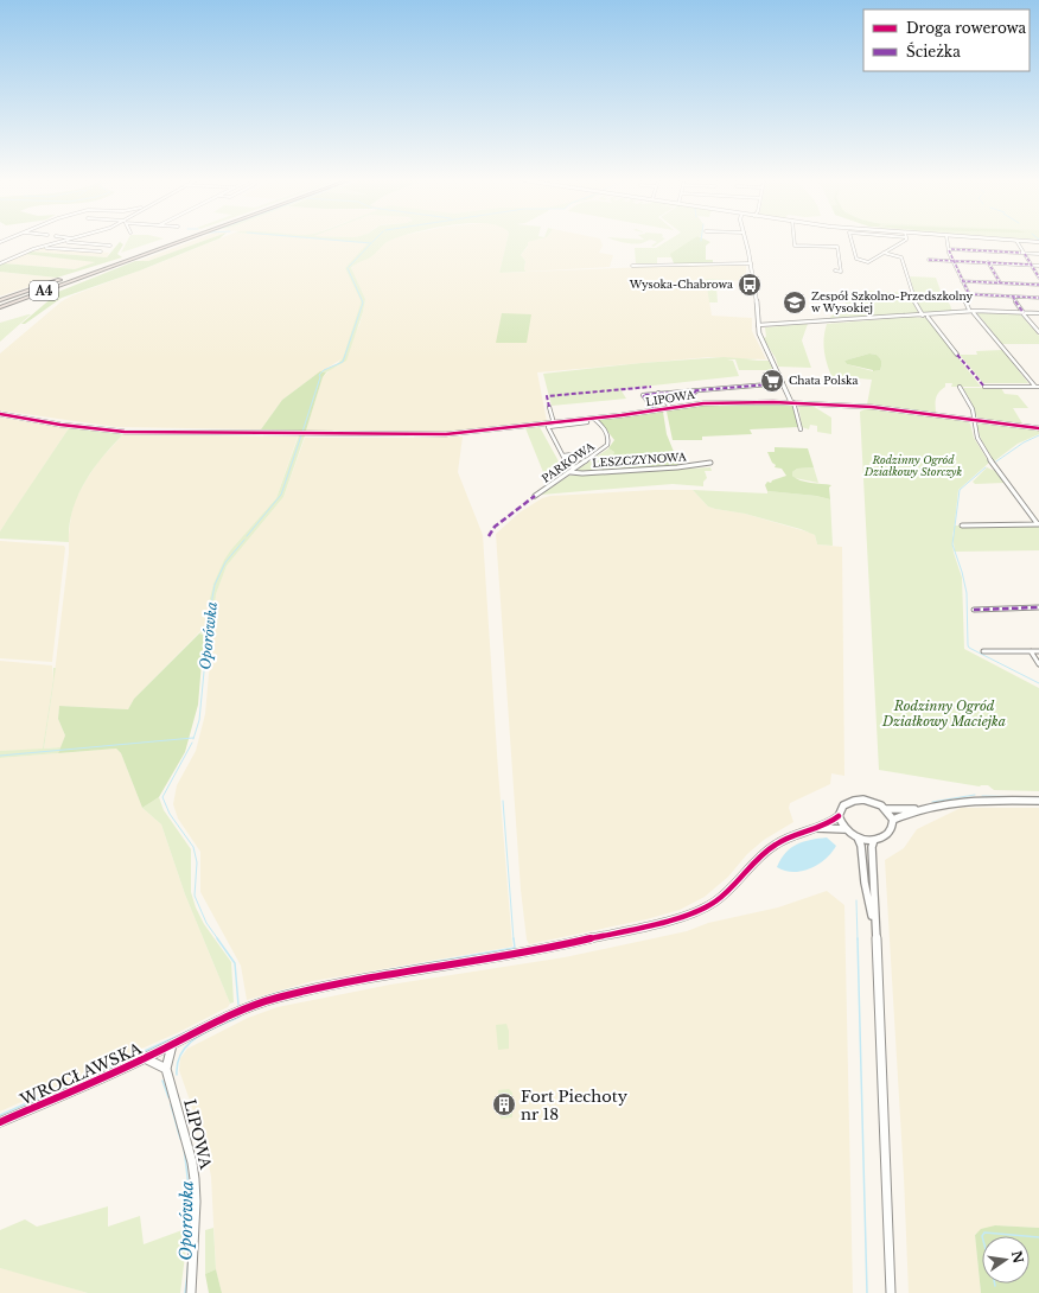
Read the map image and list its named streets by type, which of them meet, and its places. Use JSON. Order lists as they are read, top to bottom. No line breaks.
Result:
{"streets":{"highway":["A4"],"street":["LIPOWA","LESZCZYNOWA","PARKOWA","WROCŁAWSKA"]},"crossings":[["LIPOWA","PARKOWA"],["LIPOWA","WROCŁAWSKA"],["LESZCZYNOWA","PARKOWA"]],"water":["Oporówka"],"parks":["Rodzinny Ogród Działkowy Storczyk","Rodzinny Ogród Działkowy Maciejka"],"places":{"bus stop":["Wysoka-Chabrowa"],"school or university":["Zespół Szkolno-Przedszkolny w Wysokiej"],"supermarket":["Chata Polska"],"building":["Fort Piechoty nr 18"]},"legend":["Droga rowerowa","Ścieżka"],"north":"right"}
